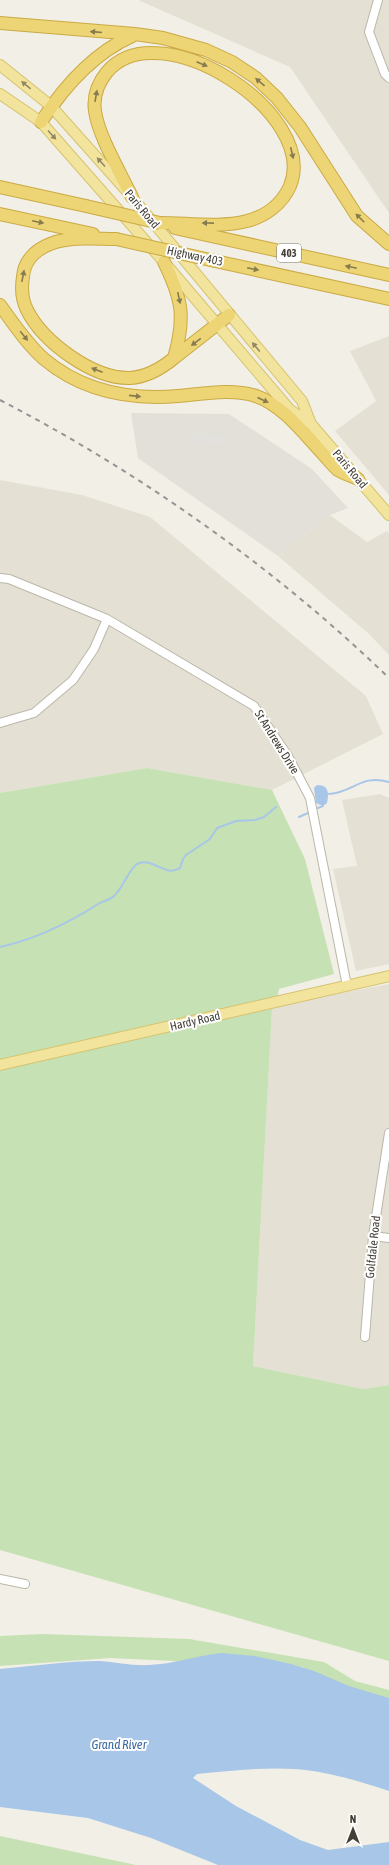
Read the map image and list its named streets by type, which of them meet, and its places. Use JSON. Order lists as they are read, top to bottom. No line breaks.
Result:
{"streets":{"highway":["403","Highway 403"],"main road":["Paris Road","Hardy Road"],"street":["St Andrews Drive","Golfdale Road"]},"crossings":[["403","Highway 403"],["St Andrews Drive","Hardy Road"]],"water":["Grand River"],"north":"top"}
